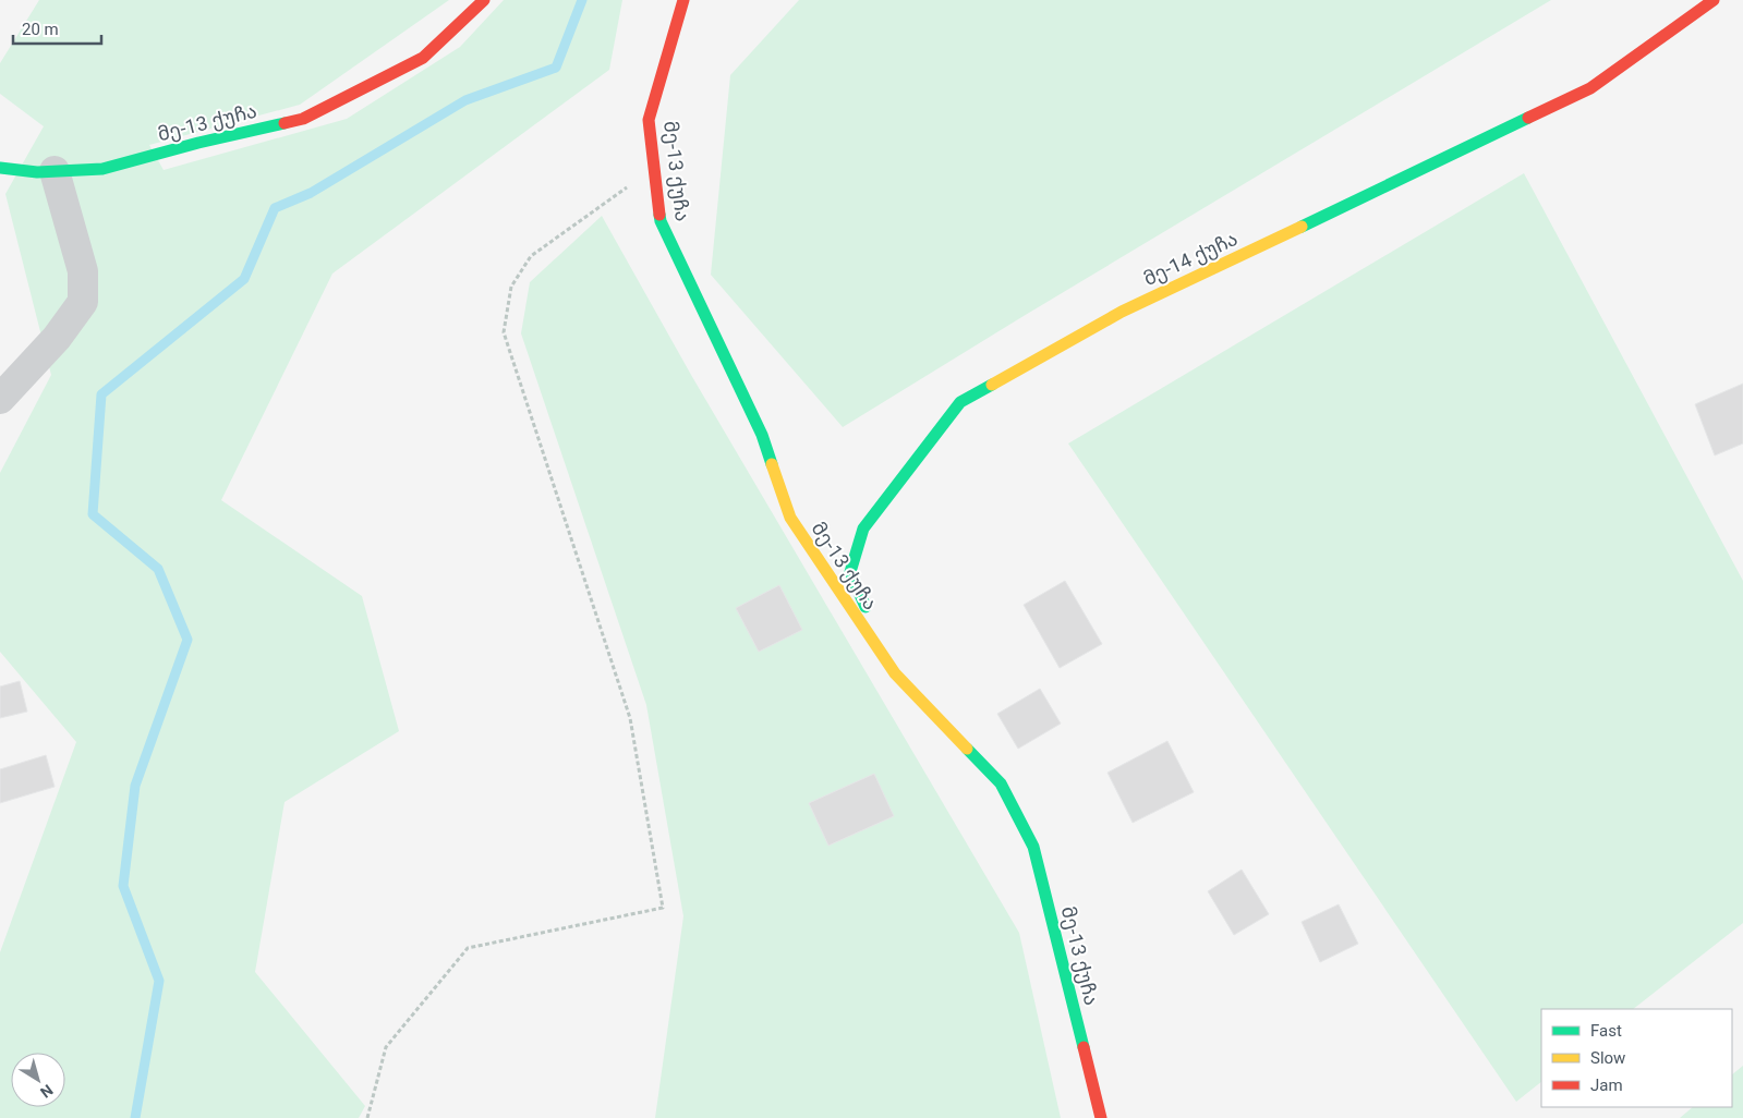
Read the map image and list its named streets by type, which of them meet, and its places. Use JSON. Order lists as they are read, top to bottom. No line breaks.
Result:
{"streets":{"street":["მე-13 ქუჩა","მე-14 ქუჩა"]},"crossings":[["მე-13 ქუჩა","მე-14 ქუჩა"]],"legend":["Fast","Slow","Jam"],"scale_bar":"20 m","north":"bottom right"}
